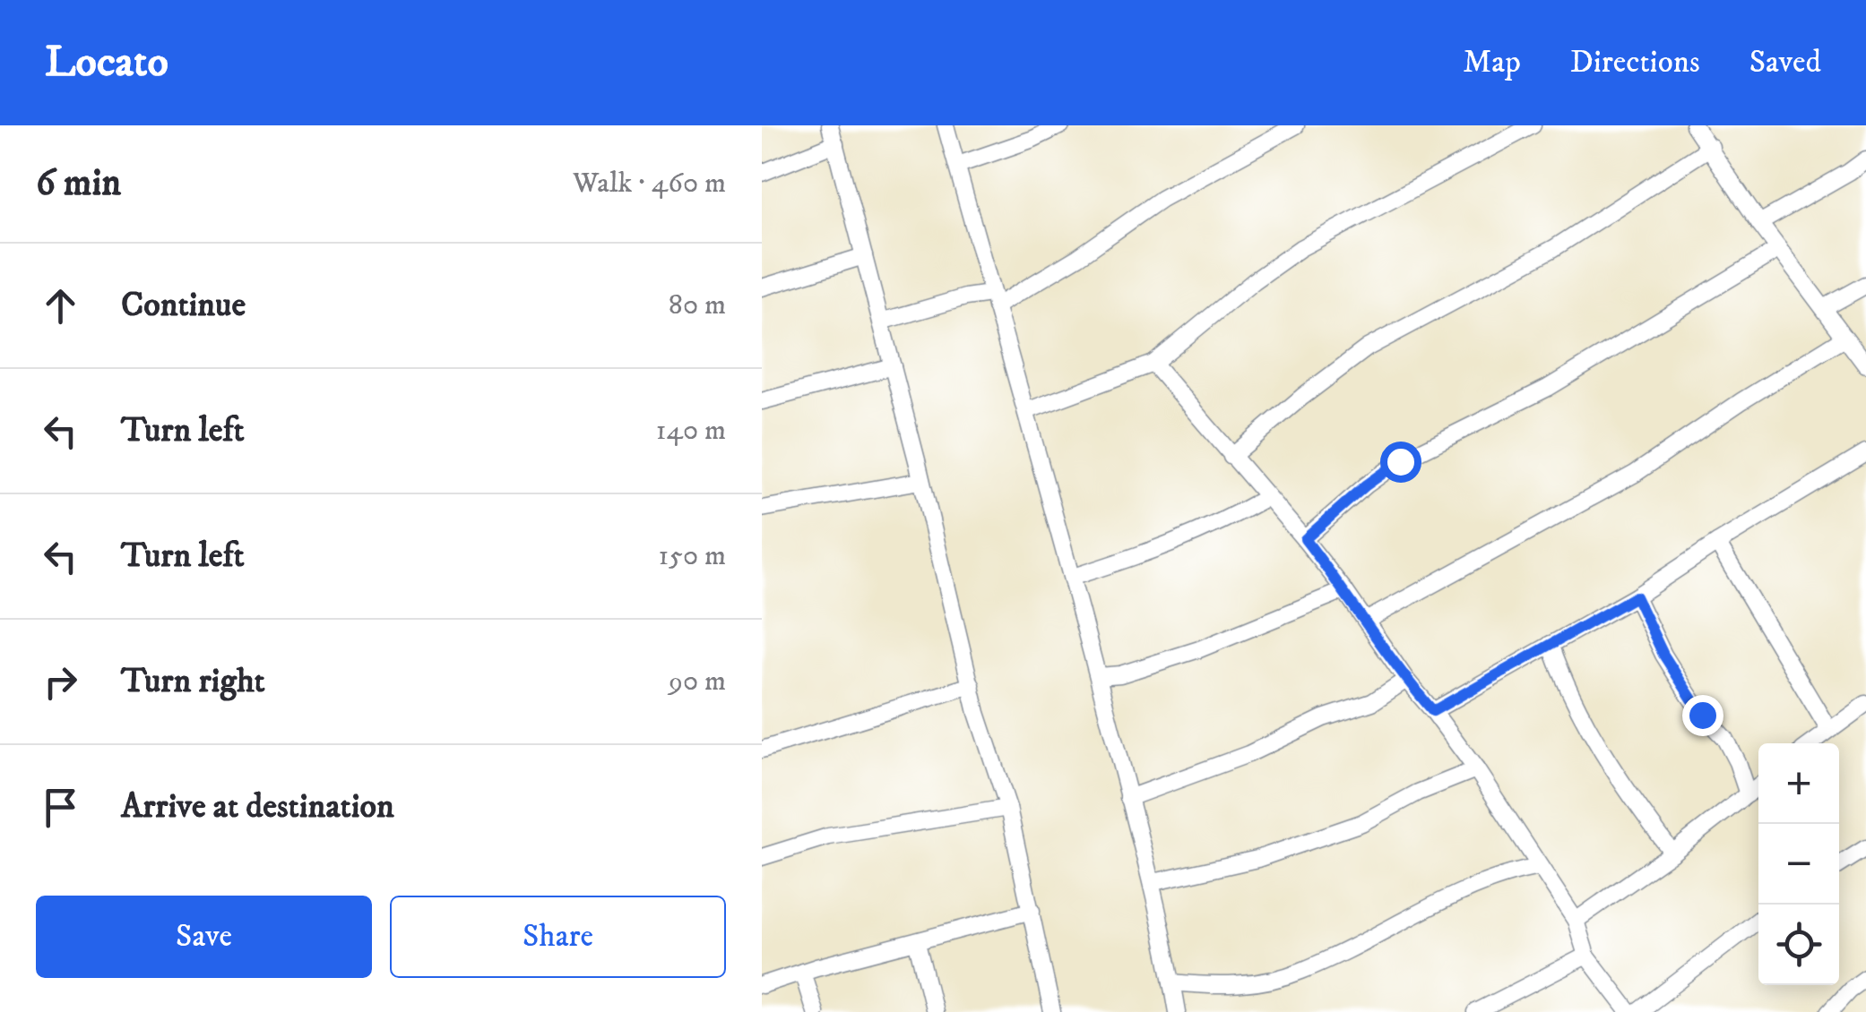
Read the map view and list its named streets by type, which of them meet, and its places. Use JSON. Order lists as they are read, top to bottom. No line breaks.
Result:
{"page":{"header":"Locato","nav":["Map","Directions","Saved"],"heading":["6 min","Walk · 460 m"],"list":[["Continue","80 m"],["Turn left","140 m"],["Turn left","150 m"],["Turn right","90 m"],"Arrive at destination"],"map_buttons":["+","−"],"buttons":["Save","Share"]}}
